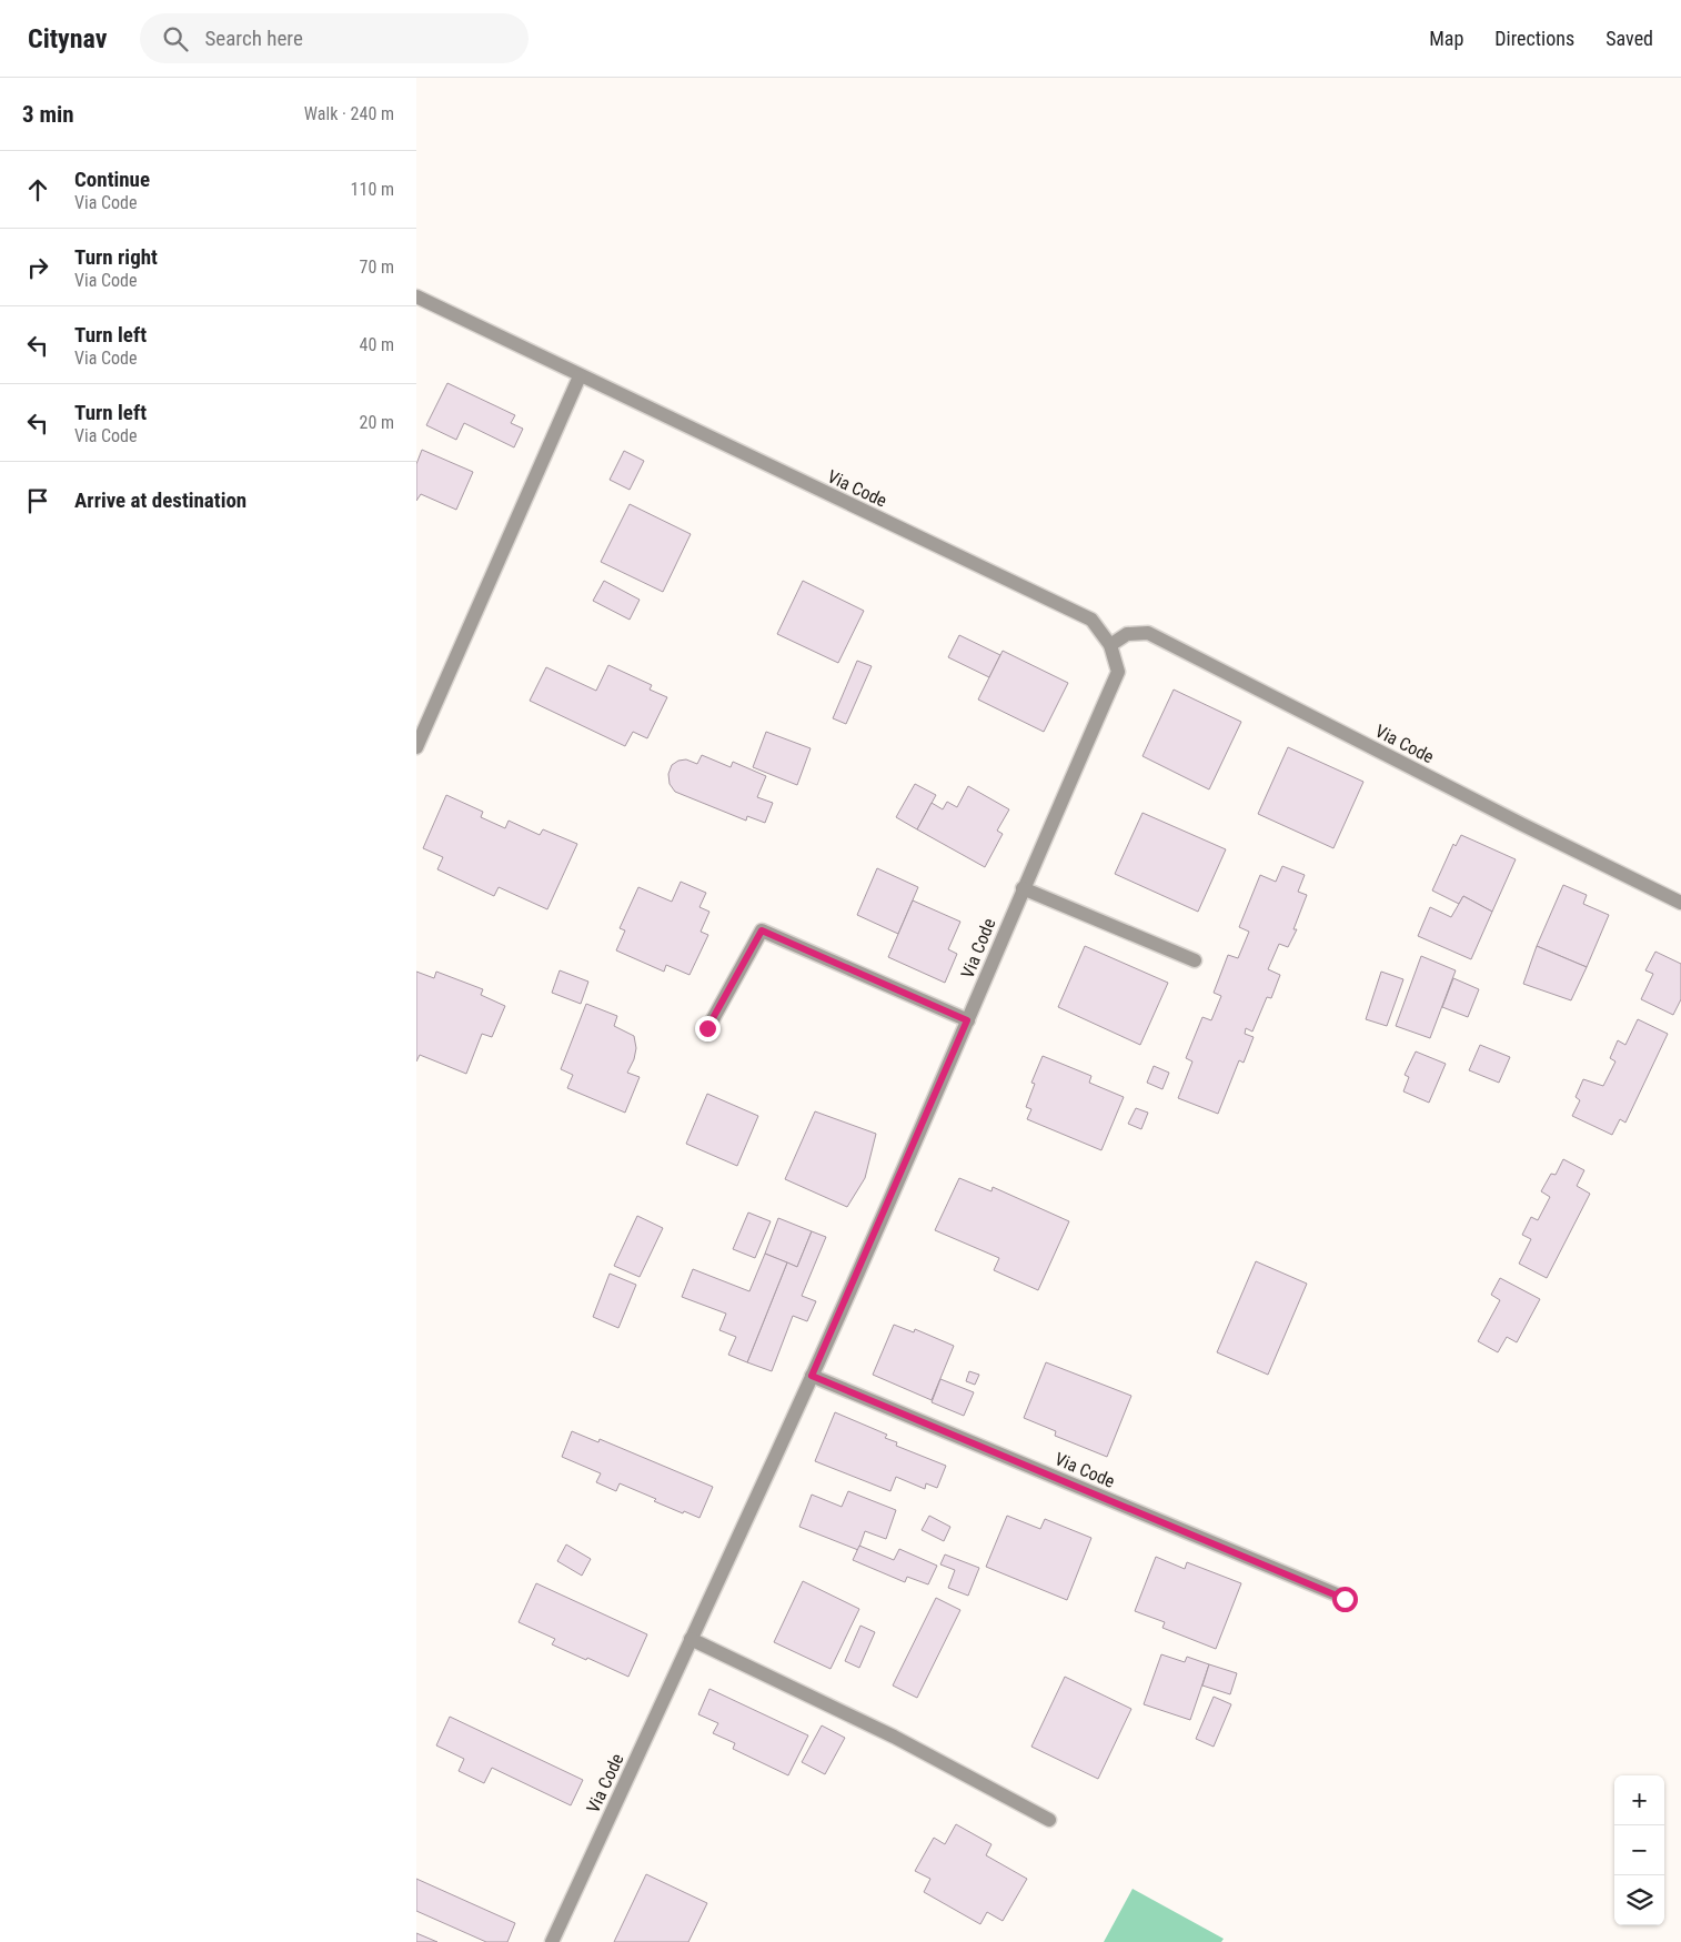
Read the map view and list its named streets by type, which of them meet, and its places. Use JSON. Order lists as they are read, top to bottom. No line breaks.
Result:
{"streets":{"street":["Via Code"]},"page":{"header":"Citynav","search":"Search here","nav":["Map","Directions","Saved"],"heading":["3 min","Walk · 240 m"],"list":[["Continue","Via Code","110 m"],["Turn right","Via Code","70 m"],["Turn left","Via Code","40 m"],["Turn left","Via Code","20 m"],"Arrive at destination"],"map_buttons":["+","−"]}}
